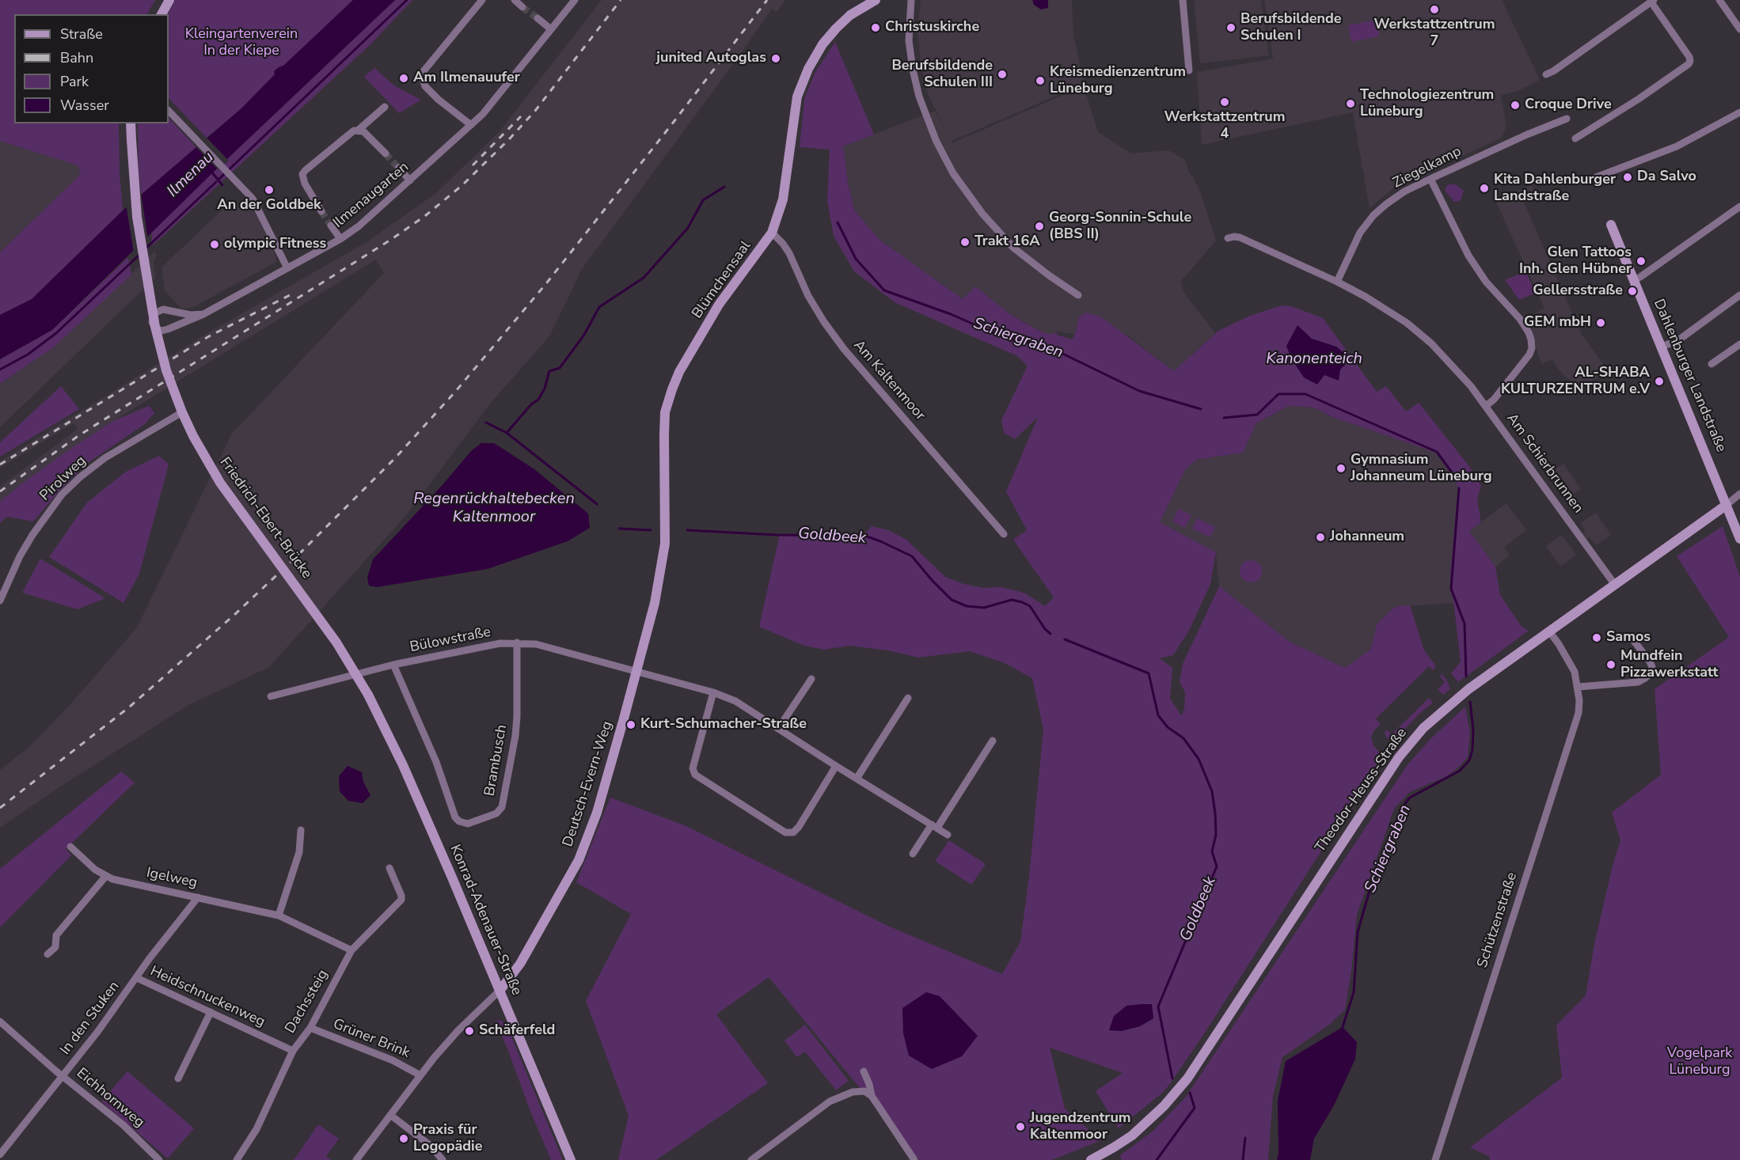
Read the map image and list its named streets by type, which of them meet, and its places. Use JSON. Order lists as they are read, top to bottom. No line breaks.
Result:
{"streets":{"main road":["Blümchensaal","Dahlenburger Landstraße","Friedrich-Ebert-Brücke","Deutsch-Evern-Weg","Theodor-Heuss-Straße","Konrad-Adenauer-Straße"],"street":["Ziegelkamp","Ilmenaugarten","Am Kaltenmoor","Am Schierbrunnen","Pirolweg","Bülowstraße","Brambusch","Igelweg","Schützenstraße","Heidschnuckenweg","Dachssteig","In den Stuken","Grüner Brink","Eichhornweg"]},"crossings":[["Ziegelkamp","Am Schierbrunnen"],["Blümchensaal","Am Kaltenmoor"],["Blümchensaal","Deutsch-Evern-Weg"],["Dahlenburger Landstraße","Theodor-Heuss-Straße"],["Am Schierbrunnen","Theodor-Heuss-Straße"],["Pirolweg","Friedrich-Ebert-Brücke"],["Friedrich-Ebert-Brücke","Konrad-Adenauer-Straße"],["Bülowstraße","Brambusch"],["Bülowstraße","Deutsch-Evern-Weg"],["Deutsch-Evern-Weg","Konrad-Adenauer-Straße"],["Deutsch-Evern-Weg","Grüner Brink"],["Theodor-Heuss-Straße","Schützenstraße"],["Igelweg","Dachssteig"],["Igelweg","In den Stuken"],["Heidschnuckenweg","Dachssteig"],["Heidschnuckenweg","In den Stuken"],["Dachssteig","Grüner Brink"],["In den Stuken","Eichhornweg"]],"water":["Ilmenau","Schiergraben","Kanonenteich","Regenrückhaltebecken Kaltenmoor","Goldbeek"],"parks":["Kleingartenverein In der Kiepe","Vogelpark Lüneburg"],"places":["Werkstattzentrum 7","Christuskirche","Berufsbildende Schulen I","junited Autoglas","Berufsbildende Schulen III","Am Ilmenauufer","Kreismedienzentrum Lüneburg","Werkstattzentrum 4","Technologiezentrum Lüneburg","Croque Drive","Da Salvo","Kita Dahlenburger Landstraße","An der Goldbek","Georg-Sonnin-Schule (BBS II)","Trakt 16A","olympic Fitness","Glen Tattoos Inh. Glen Hübner","Gellersstraße","GEM mbH","AL-SHABA KULTURZENTRUM e.V","Gymnasium Johanneum Lüneburg","Johanneum","Samos","Mundfein Pizzawerkstatt","Kurt-Schumacher-Straße","Schäferfeld","Jugendzentrum Kaltenmoor","Praxis für Logopädie"],"legend":["Straße","Bahn","Park","Wasser"]}
